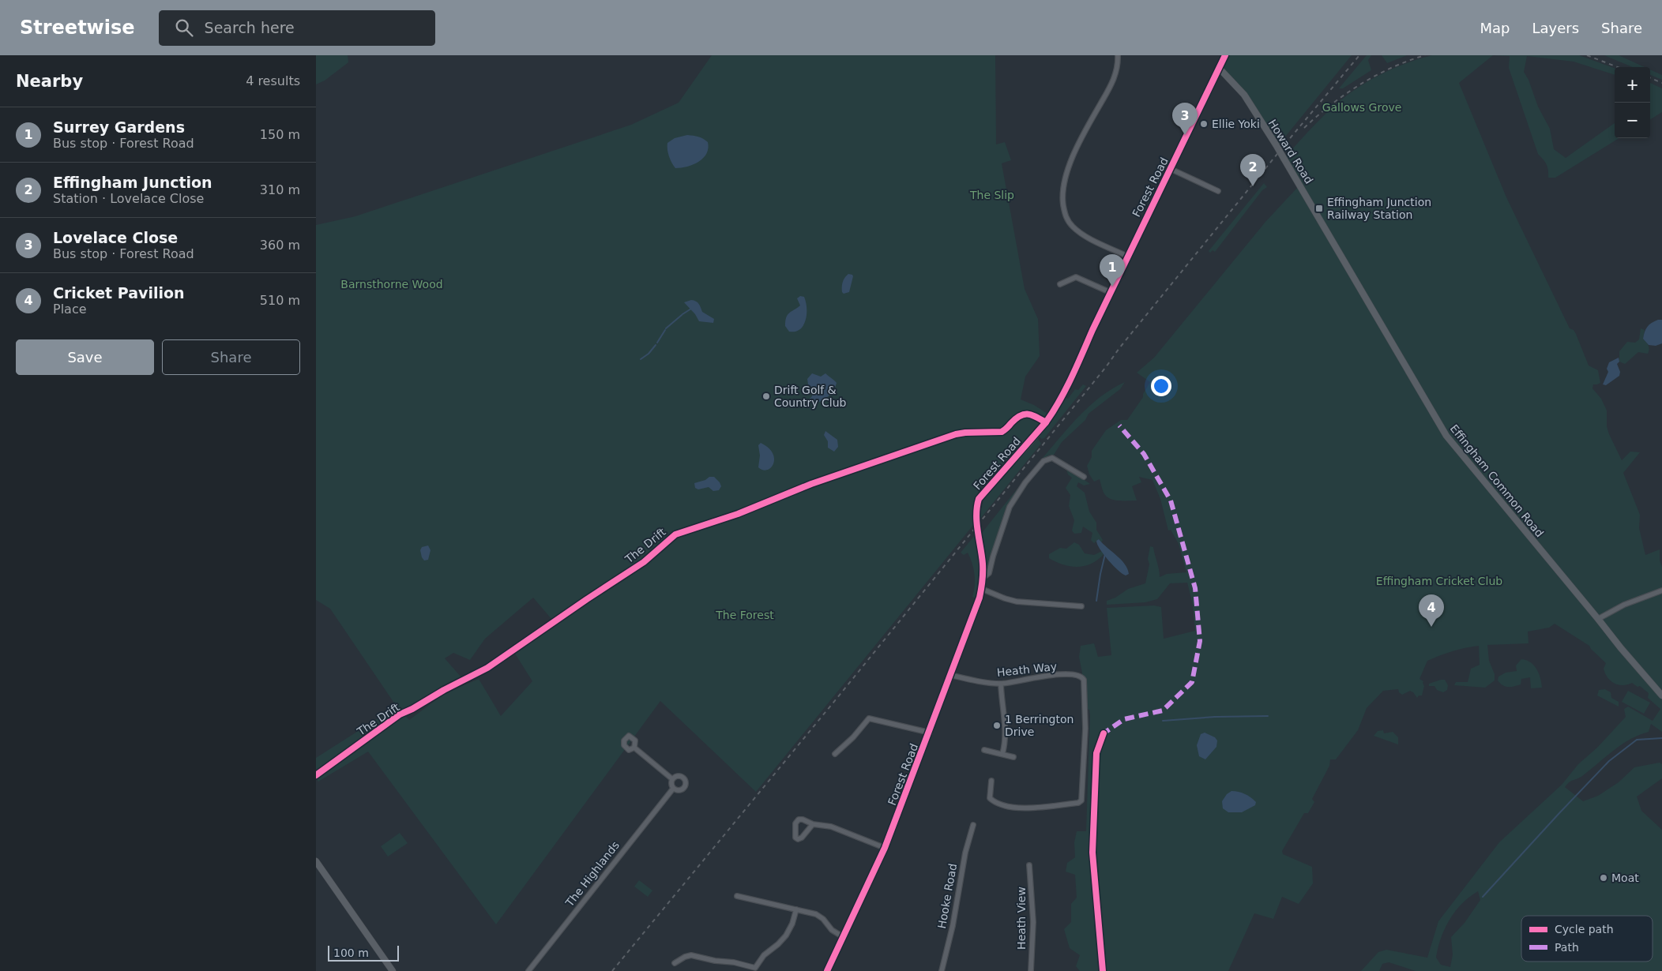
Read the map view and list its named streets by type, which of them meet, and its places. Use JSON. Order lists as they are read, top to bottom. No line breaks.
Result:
{"streets":{"street":["Howard Road","Forest Road","Effingham Common Road","The Drift","Heath Way","The Highlands","Hooke Road","Heath View"]},"crossings":[["Howard Road","Forest Road"],["Howard Road","Effingham Common Road"],["Forest Road","The Drift"],["Forest Road","Heath Way"]],"parks":["Gallows Grove","The Slip","Barnsthorne Wood","Effingham Cricket Club","The Forest"],"places":{"other":["Ellie Yoki","Drift Golf & Country Club","1 Berrington Drive","Moat"],"transit":["Effingham Junction Railway Station"]},"legend":["Cycle path","Path"],"scale_bar":"100 m","page":{"header":"Streetwise","search":"Search here","nav":["Map","Layers","Share"],"heading":["Nearby","4 results"],"map_buttons":["+","−"],"pins":["3","2","1","4"],"list":[{"mark":"1","name":"Surrey Gardens","note":"Bus stop · Forest Road","value":"150 m"},{"mark":"2","name":"Effingham Junction","note":"Station · Lovelace Close","value":"310 m"},{"mark":"3","name":"Lovelace Close","note":"Bus stop · Forest Road","value":"360 m"},{"mark":"4","name":"Cricket Pavilion","note":"Place","value":"510 m"}],"buttons":["Save","Share"],"scale":"100 m"}}
